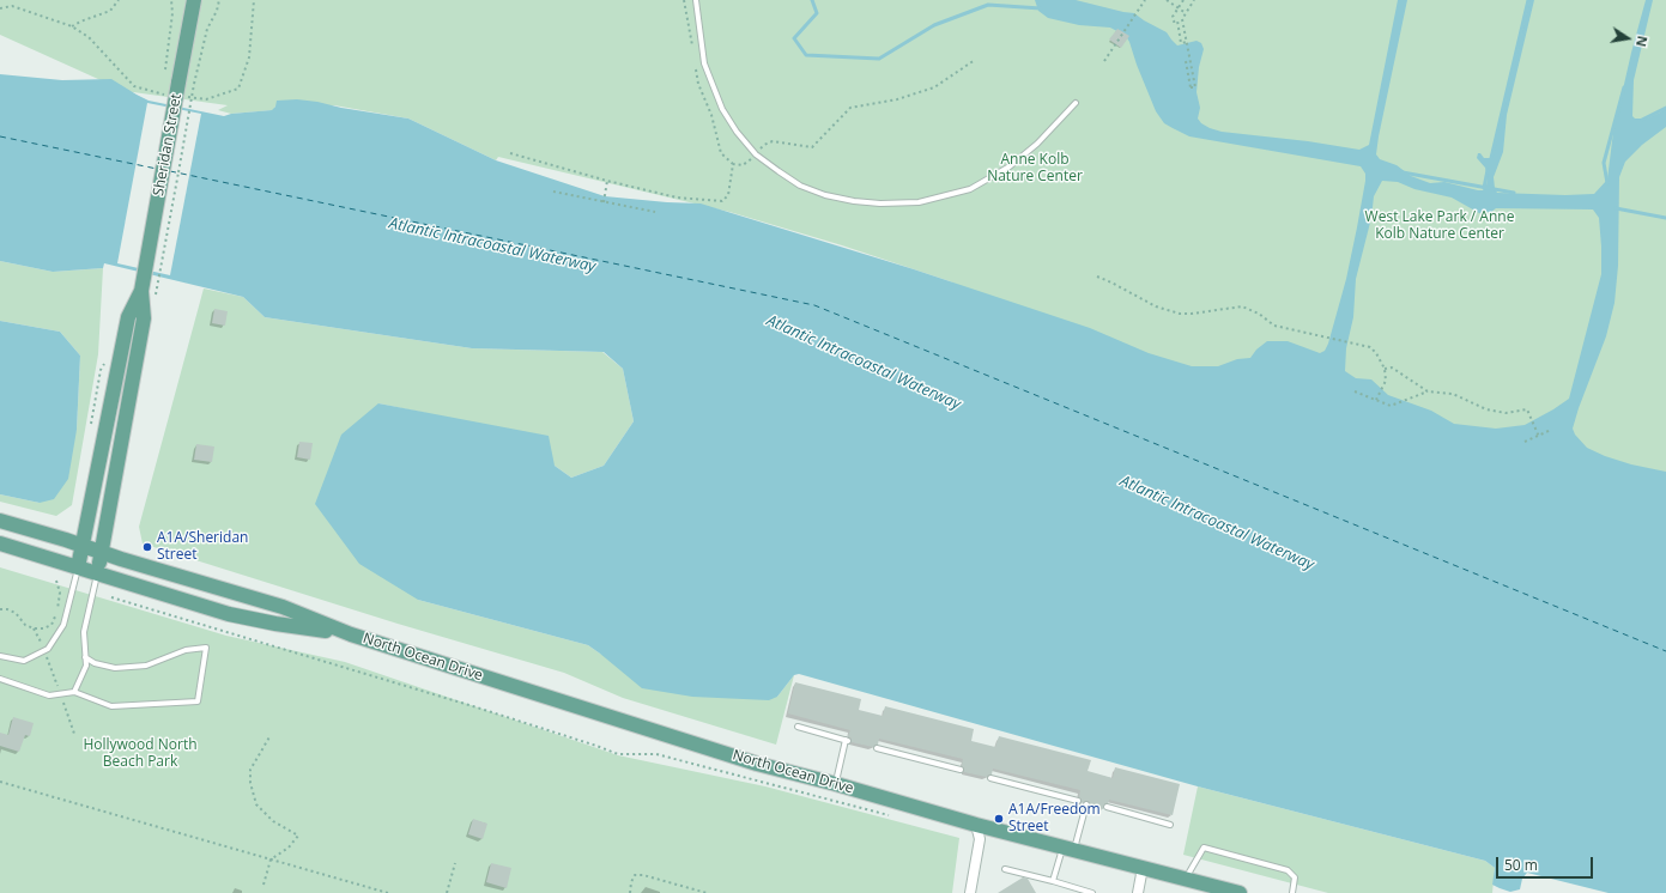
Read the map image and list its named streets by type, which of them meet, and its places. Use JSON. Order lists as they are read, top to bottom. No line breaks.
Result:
{"streets":{"main road":["Sheridan Street","North Ocean Drive"]},"crossings":[["Sheridan Street","North Ocean Drive"]],"water":["Atlantic Intracoastal Waterway"],"parks":["Anne Kolb Nature Center","West Lake Park / Anne Kolb Nature Center","Hollywood North Beach Park"],"places":["A1A/Sheridan Street","A1A/Freedom Street"],"scale_bar":"50 m","north":"right"}
